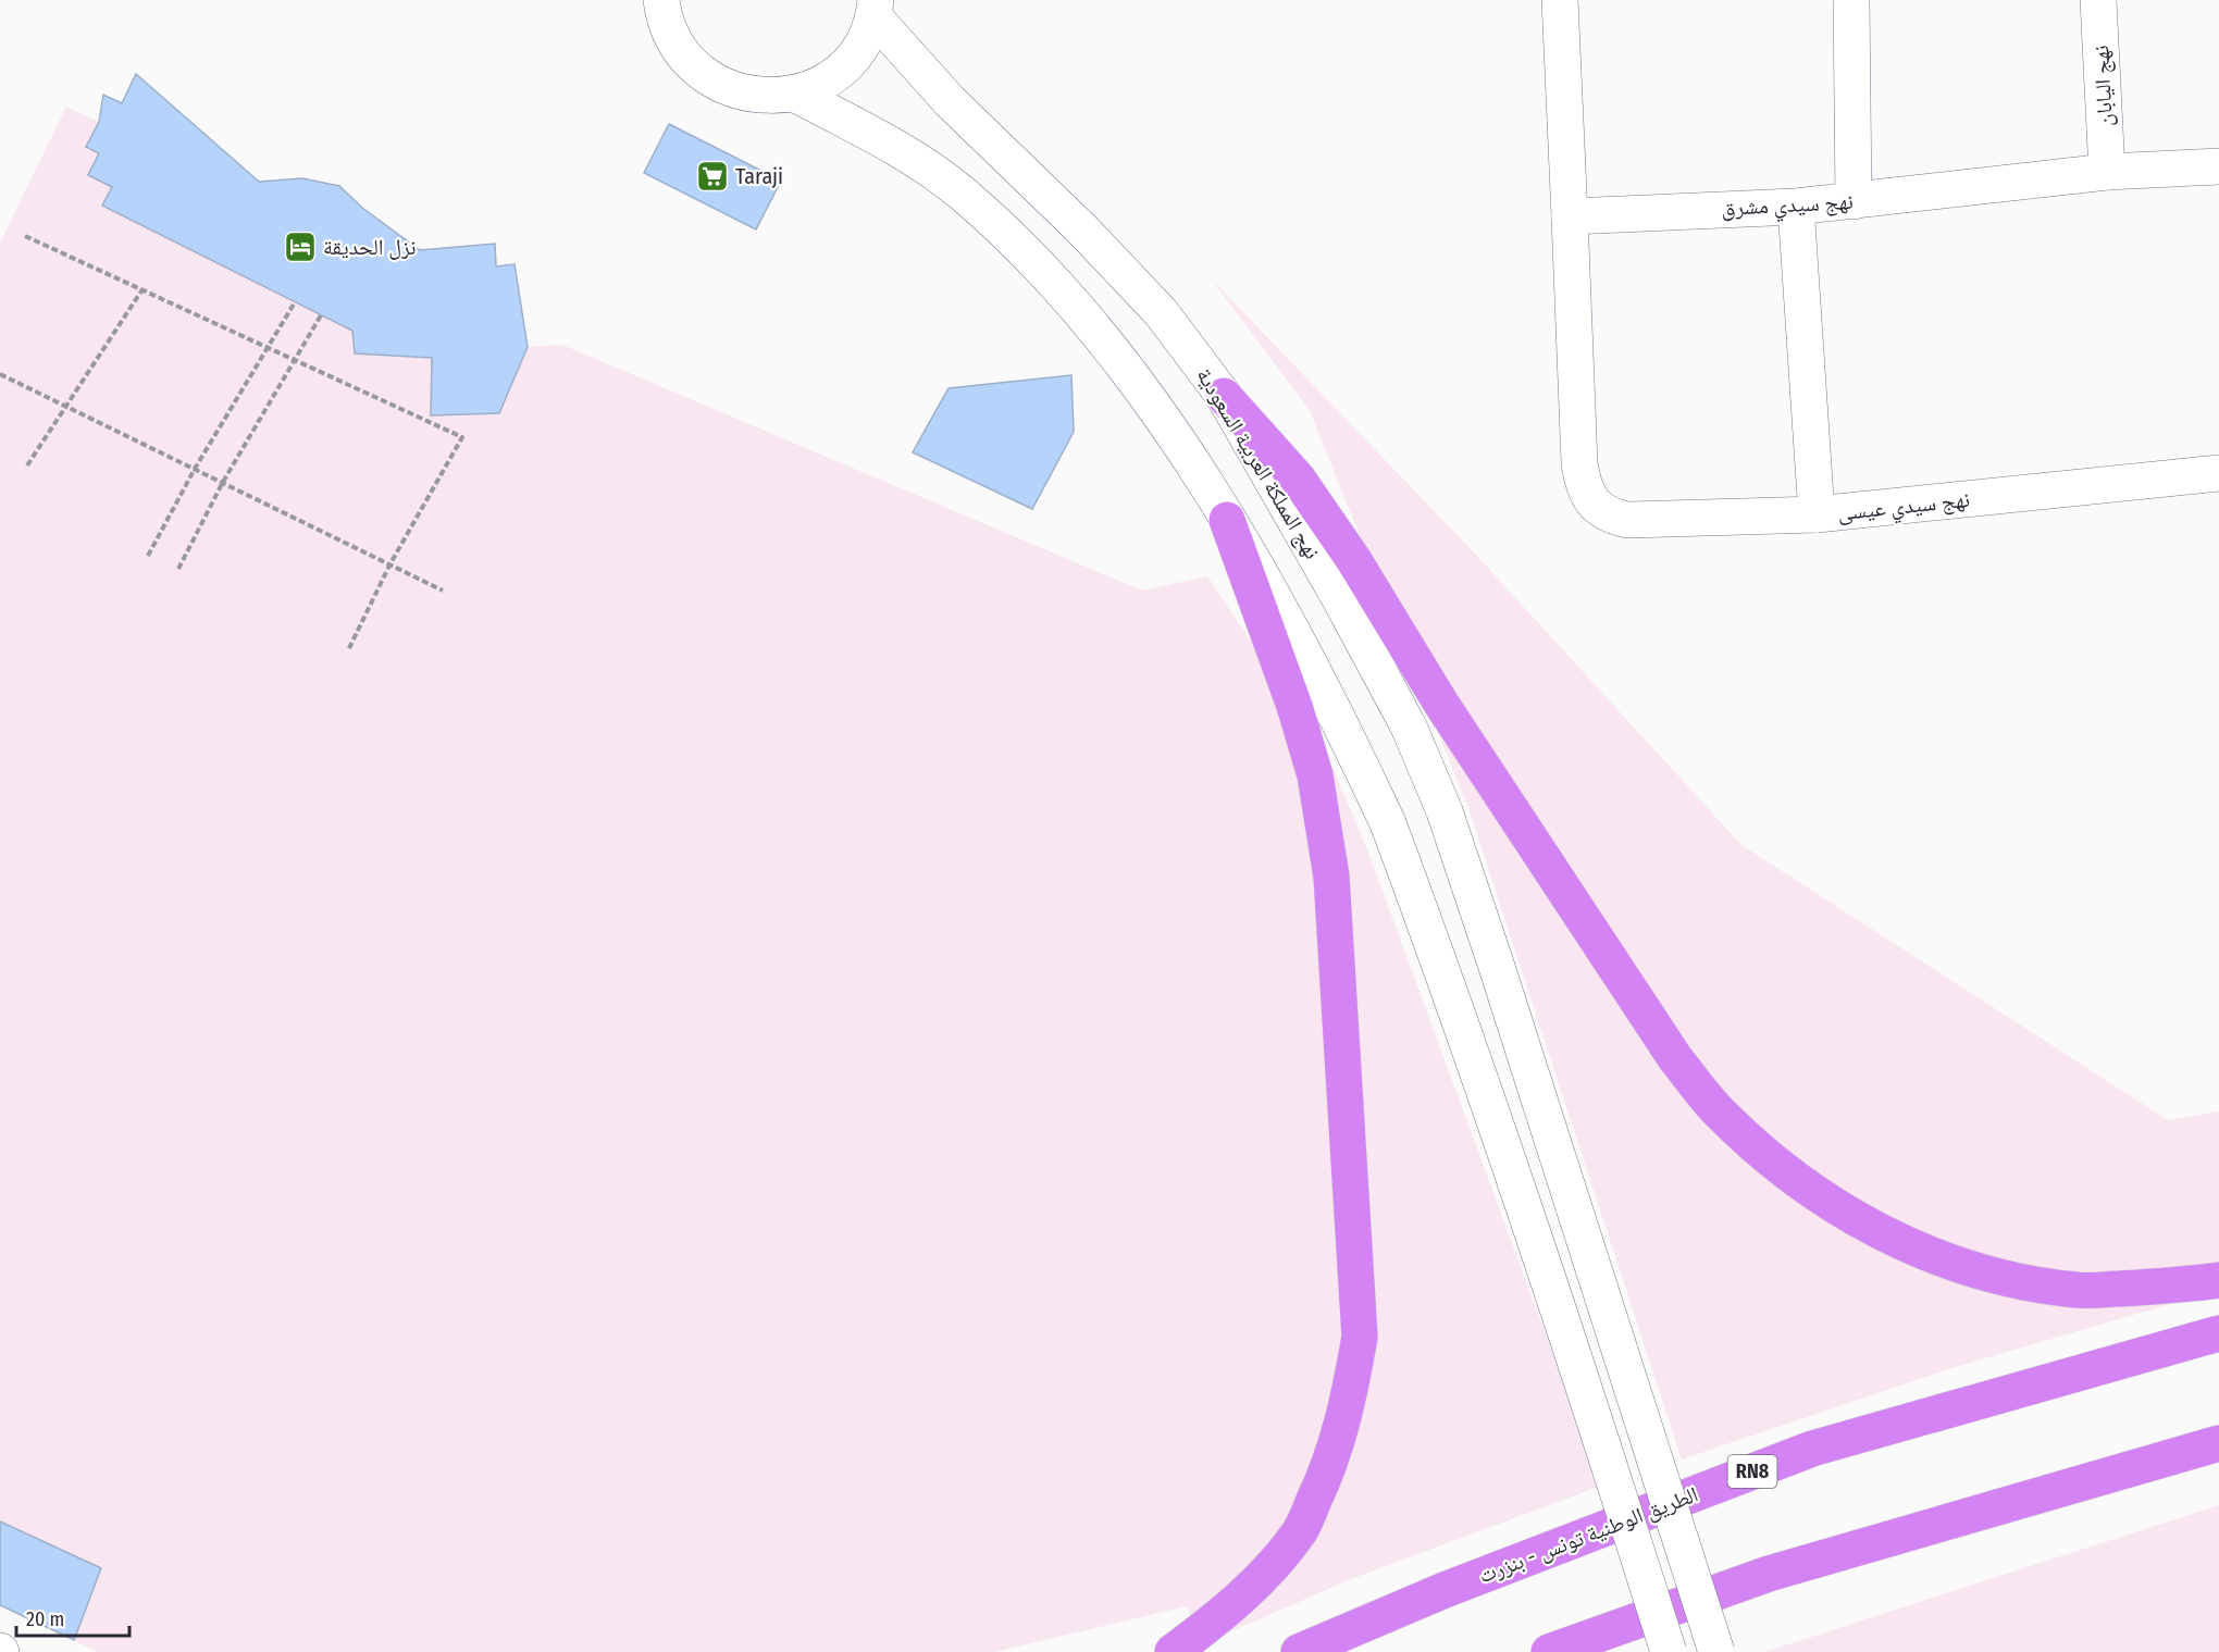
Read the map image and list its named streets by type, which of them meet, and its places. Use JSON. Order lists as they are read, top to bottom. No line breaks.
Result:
{"streets":{"highway":["RN8","الطريق الوطنية تونس - بنزرت"],"main road":["نهج اليابان","نهج سيدي مشرق","نهج المملكة العربية السعودية","نهج سيدي عيسى"]},"crossings":[["نهج اليابان","نهج سيدي مشرق"],["نهج سيدي مشرق","نهج سيدي عيسى"]],"places":{"supermarket":["Taraji"],"hotel":["نزل الحديقة"]},"scale_bar":"20 m"}
